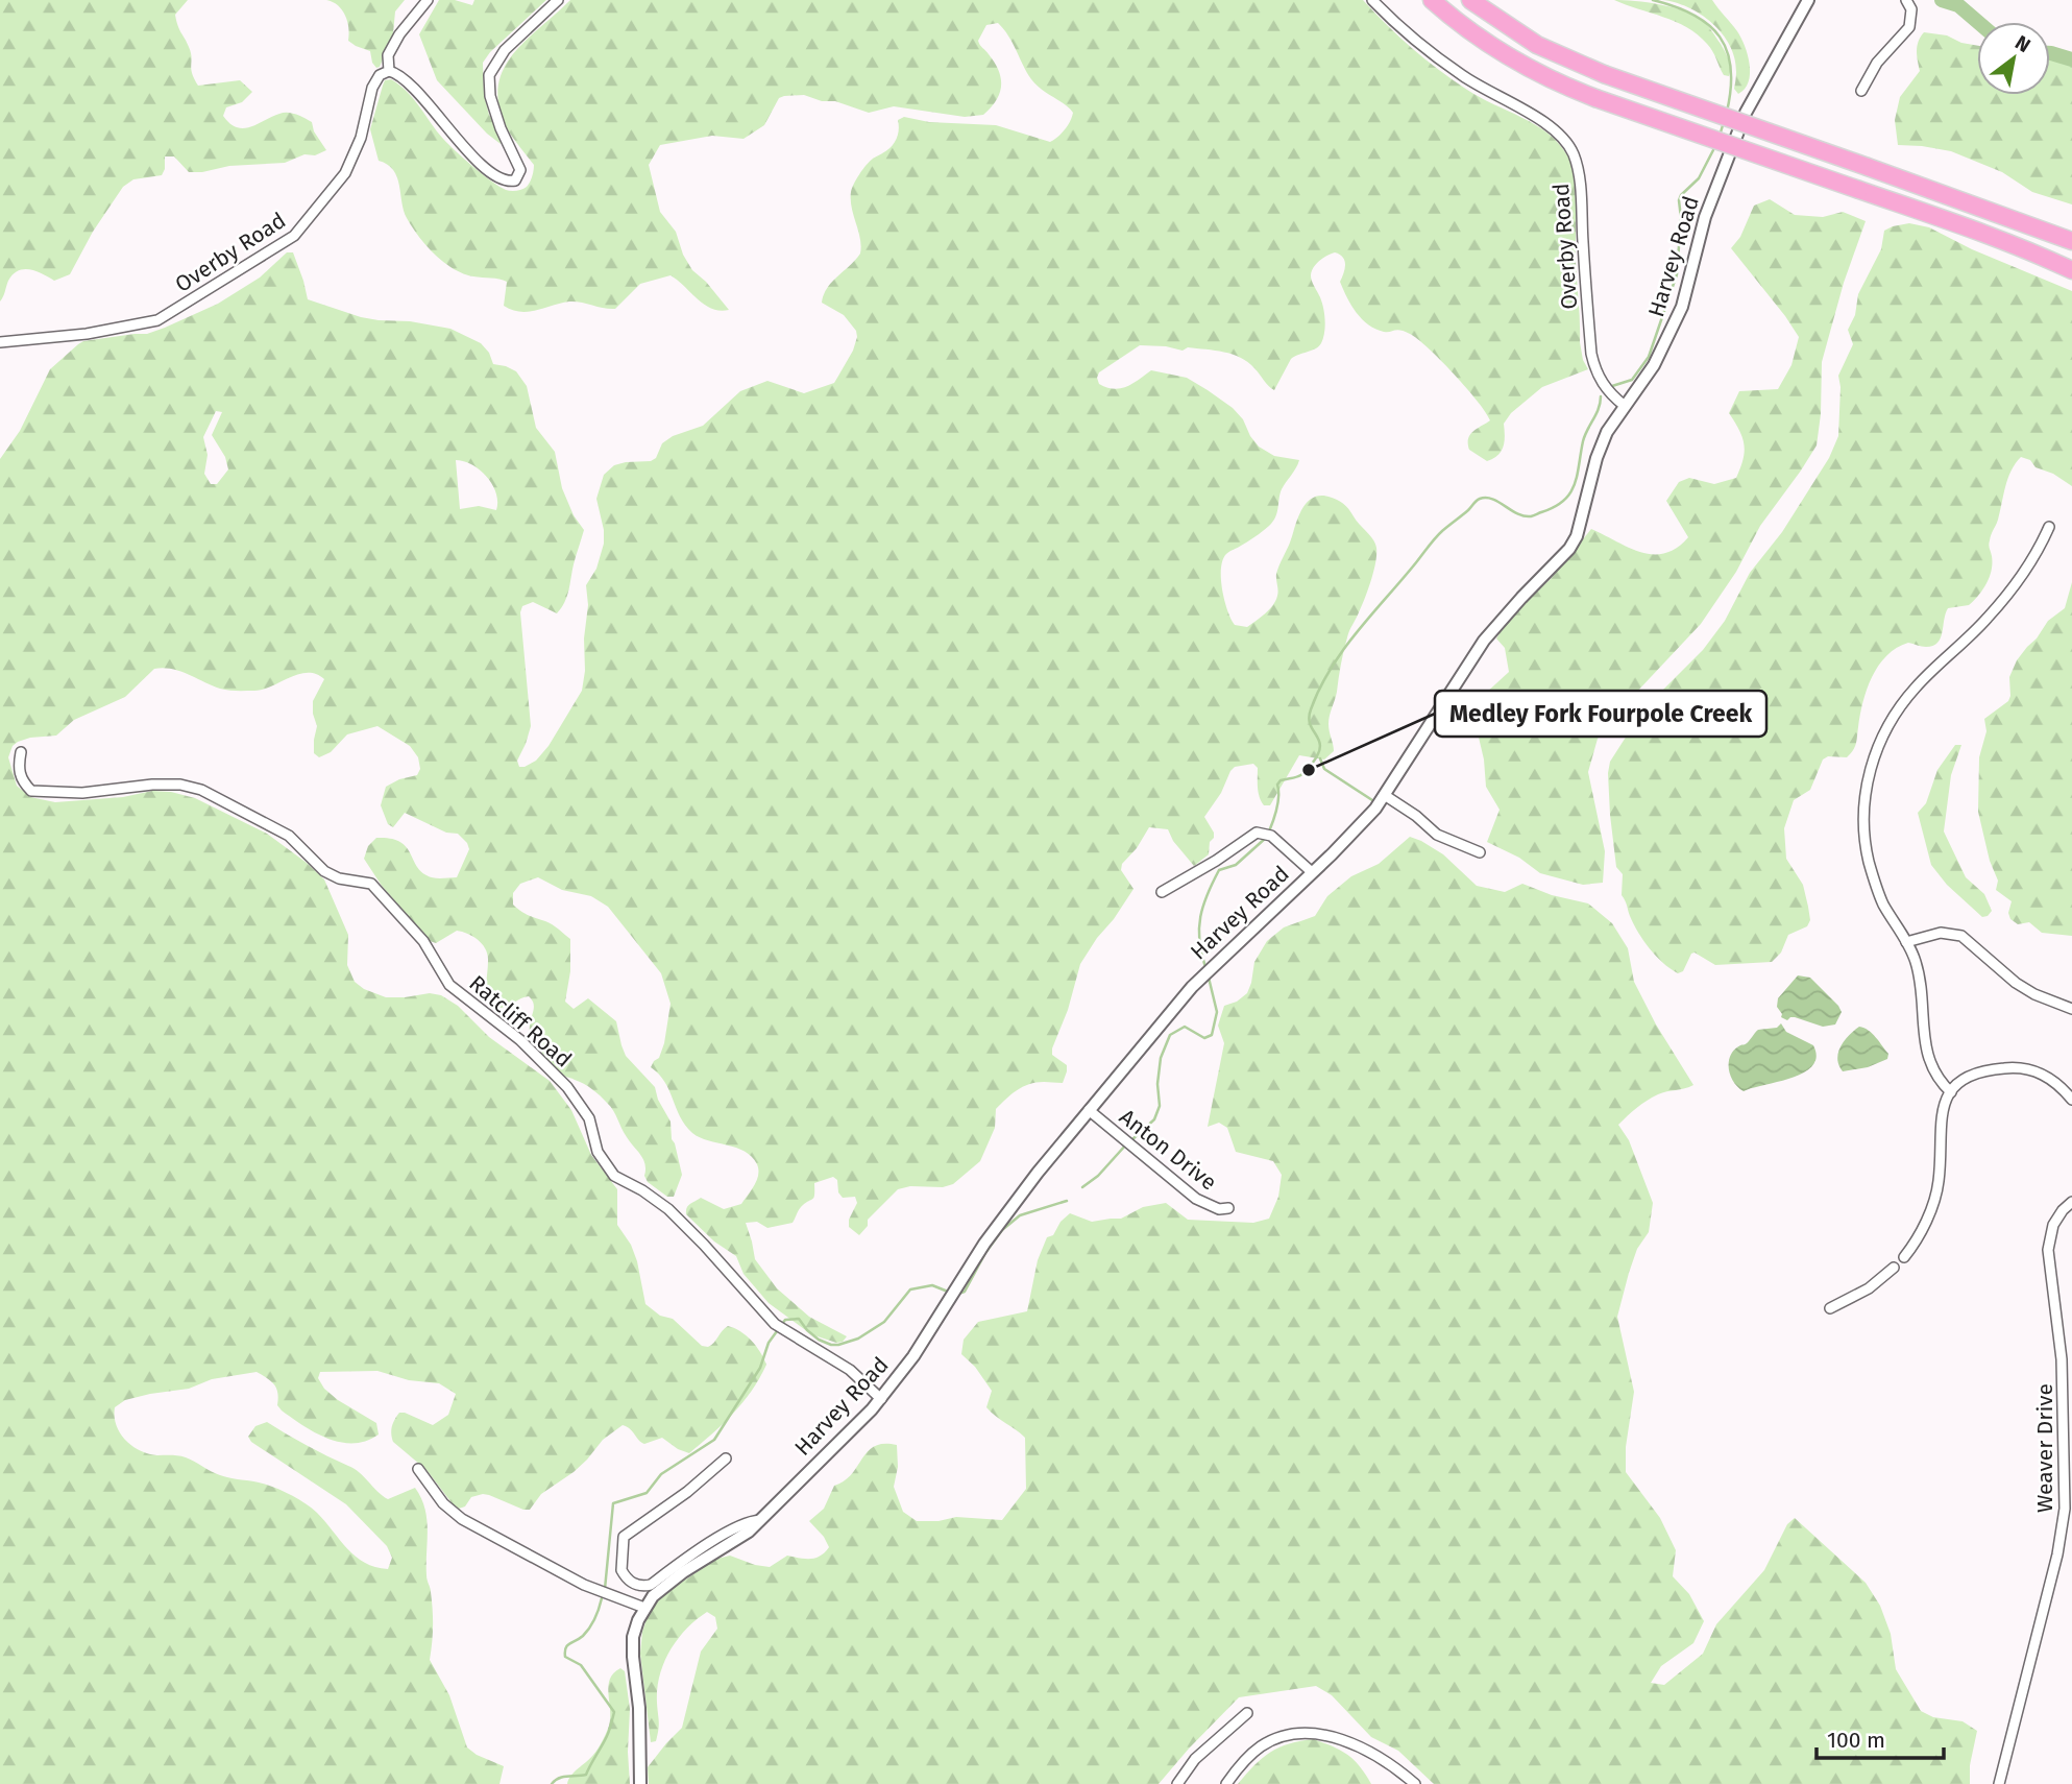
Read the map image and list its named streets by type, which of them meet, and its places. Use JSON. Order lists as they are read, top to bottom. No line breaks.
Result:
{"streets":{"street":["Overby Road","Harvey Road","Ratcliff Road","Anton Drive","Weaver Drive"]},"crossings":[["Overby Road","Harvey Road"],["Harvey Road","Ratcliff Road"],["Harvey Road","Anton Drive"]],"places":["Medley Fork Fourpole Creek"],"scale_bar":"100 m","north":"top right"}
